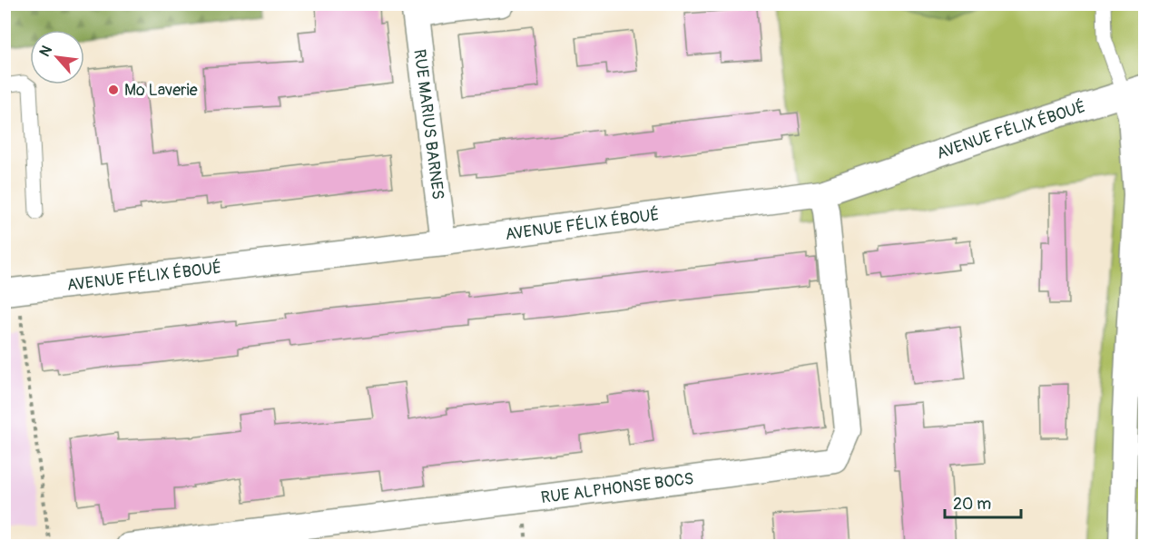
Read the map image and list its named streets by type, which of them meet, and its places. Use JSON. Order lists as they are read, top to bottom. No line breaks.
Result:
{"streets":{"street":["RUE MARIUS BARNES","AVENUE FÉLIX ÉBOUÉ","RUE ALPHONSE BOCS"]},"crossings":[["RUE MARIUS BARNES","AVENUE FÉLIX ÉBOUÉ"],["AVENUE FÉLIX ÉBOUÉ","RUE ALPHONSE BOCS"]],"places":["Mo Laverie"],"scale_bar":"20 m","north":"top left"}
